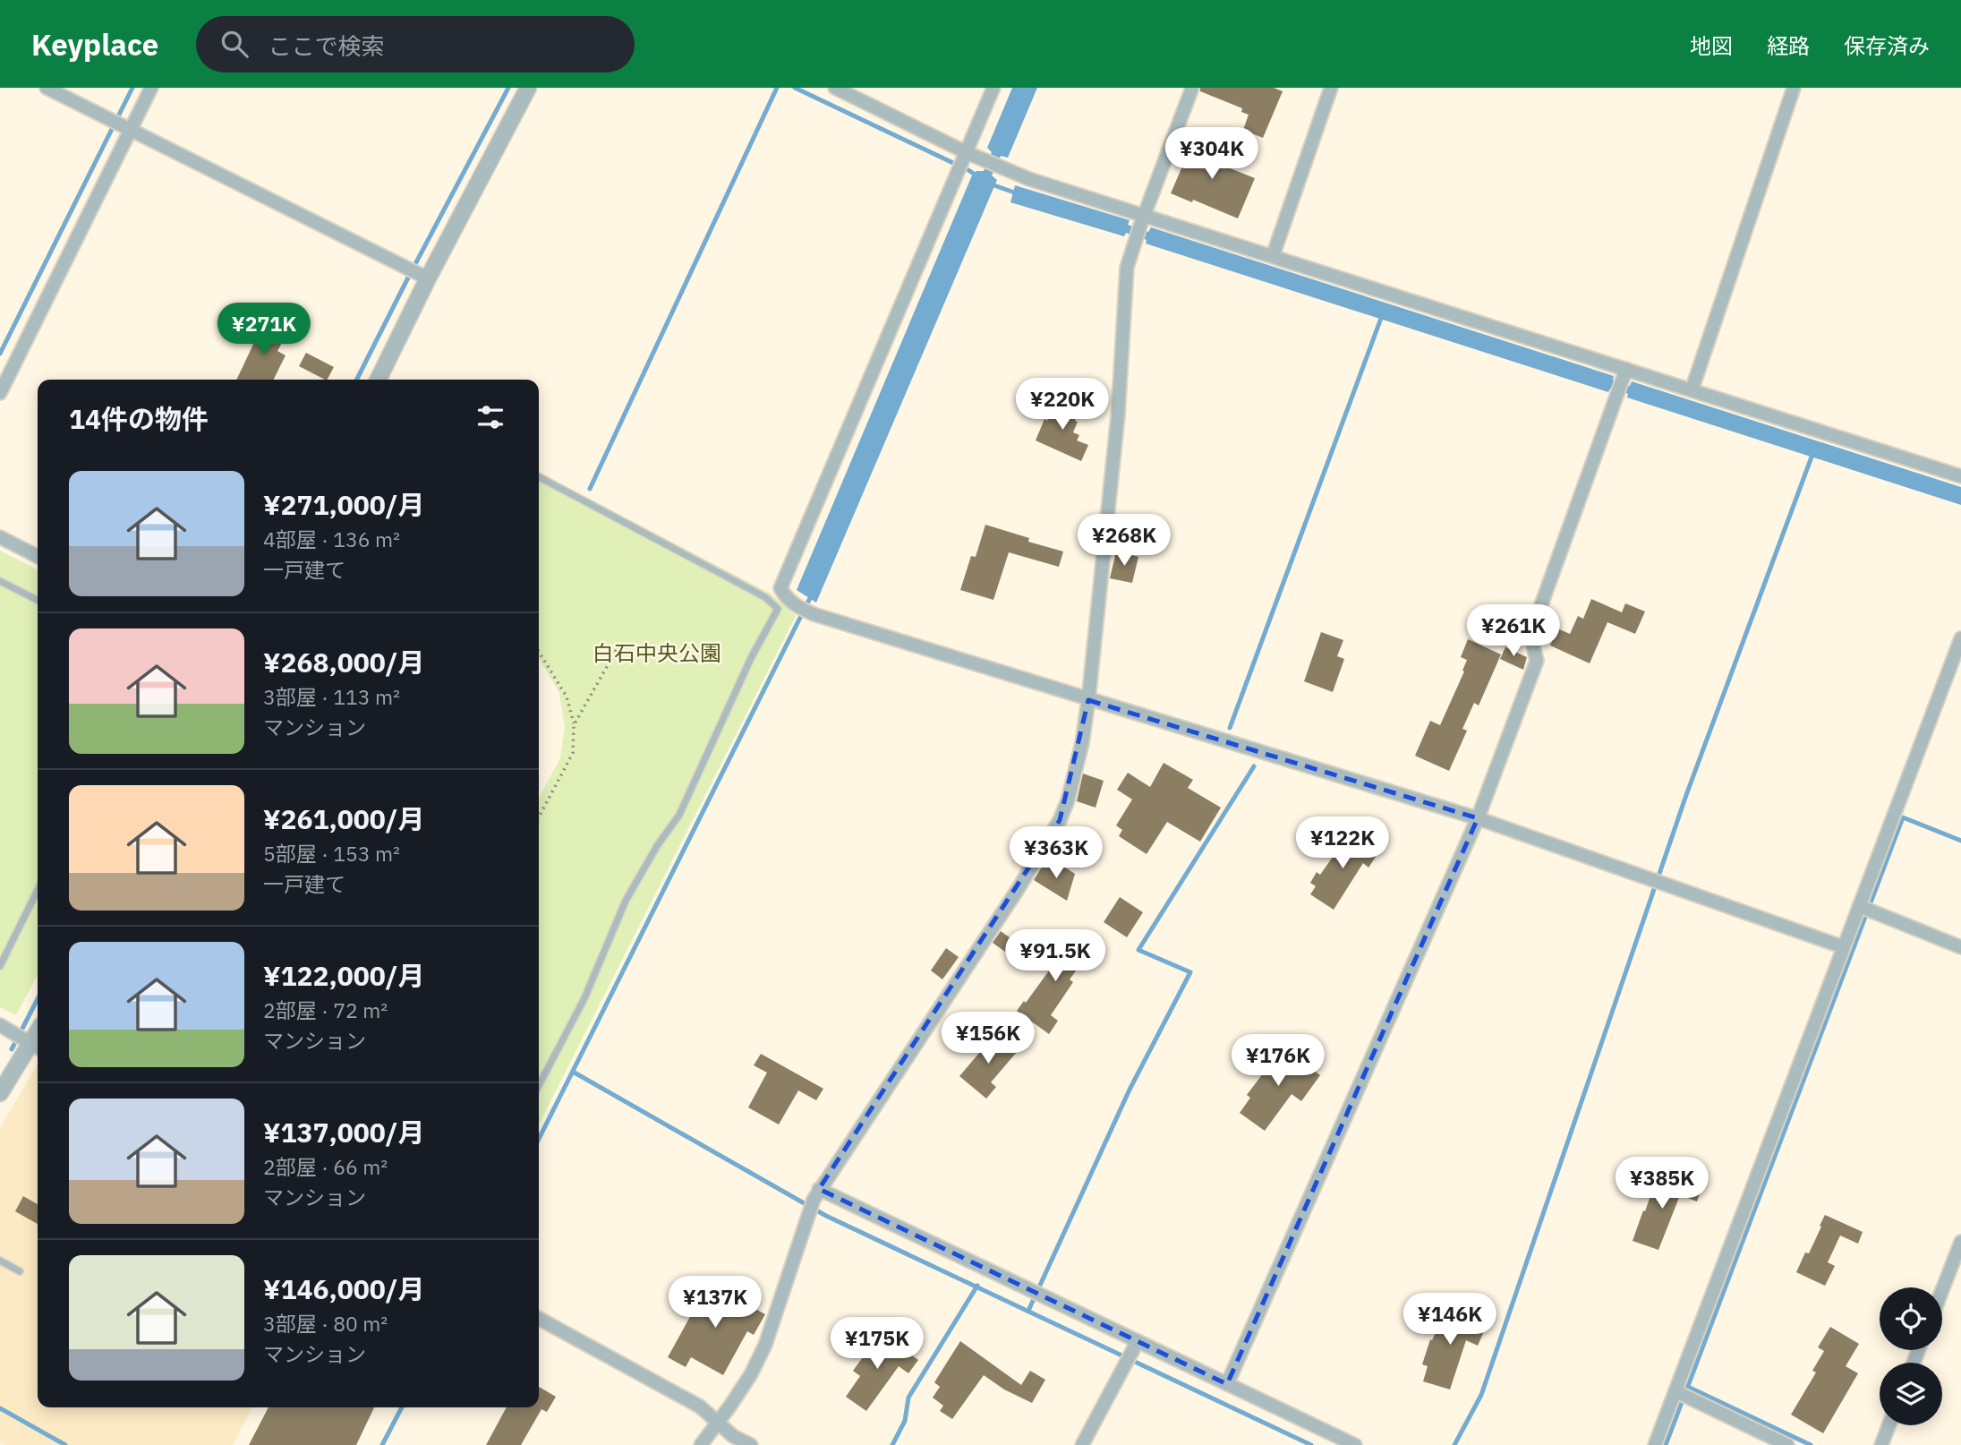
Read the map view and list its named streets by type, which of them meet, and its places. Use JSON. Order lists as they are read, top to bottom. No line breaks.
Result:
{"parks":["白石中央公園"],"page":{"header":"Keyplace","search":"ここで検索","nav":["地図","経路","保存済み"],"price":["¥304K","¥271K","¥220K","¥268K","¥261K","¥122K","¥363K","¥91.5K","¥156K","¥176K","¥385K","¥137K","¥146K","¥175K"],"heading":"14件の物件","list":[{"name":"¥271,000/月","note":"4部屋 · 136 m² · 一戸建て"},{"name":"¥268,000/月","note":"3部屋 · 113 m² · マンション"},{"name":"¥261,000/月","note":"5部屋 · 153 m² · 一戸建て"},{"name":"¥122,000/月","note":"2部屋 · 72 m² · マンション"},{"name":"¥137,000/月","note":"2部屋 · 66 m² · マンション"},{"name":"¥146,000/月","note":"3部屋 · 80 m² · マンション"}]}}
